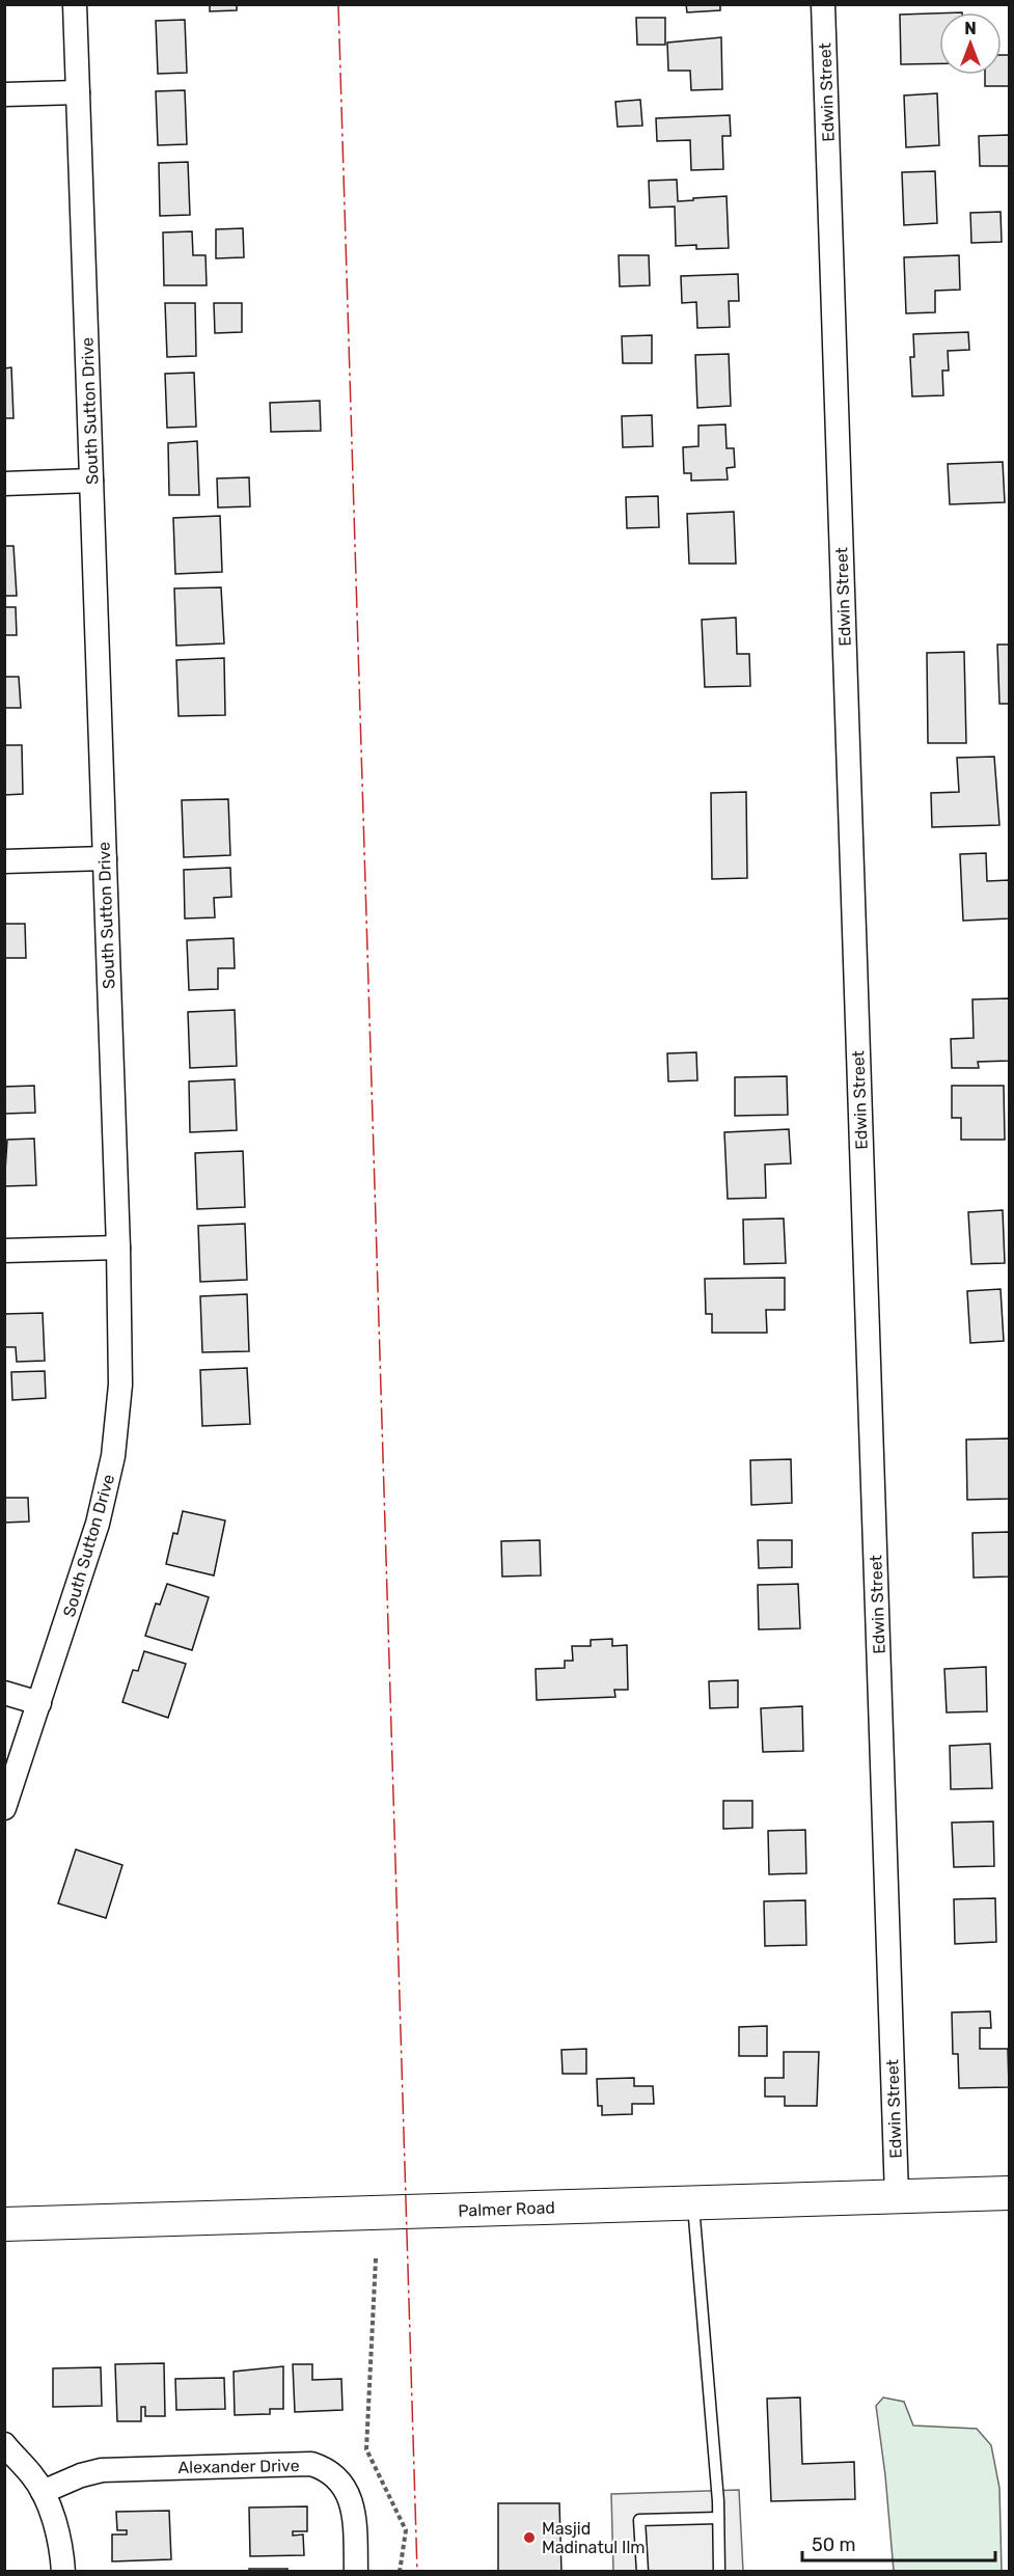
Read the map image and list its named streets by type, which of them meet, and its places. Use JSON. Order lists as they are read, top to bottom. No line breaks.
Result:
{"streets":{"street":["Edwin Street","South Sutton Drive","Palmer Road","Alexander Drive"]},"crossings":[["Edwin Street","Palmer Road"]],"places":["Masjid Madinatul Ilm"],"scale_bar":"50 m","north":"top"}
